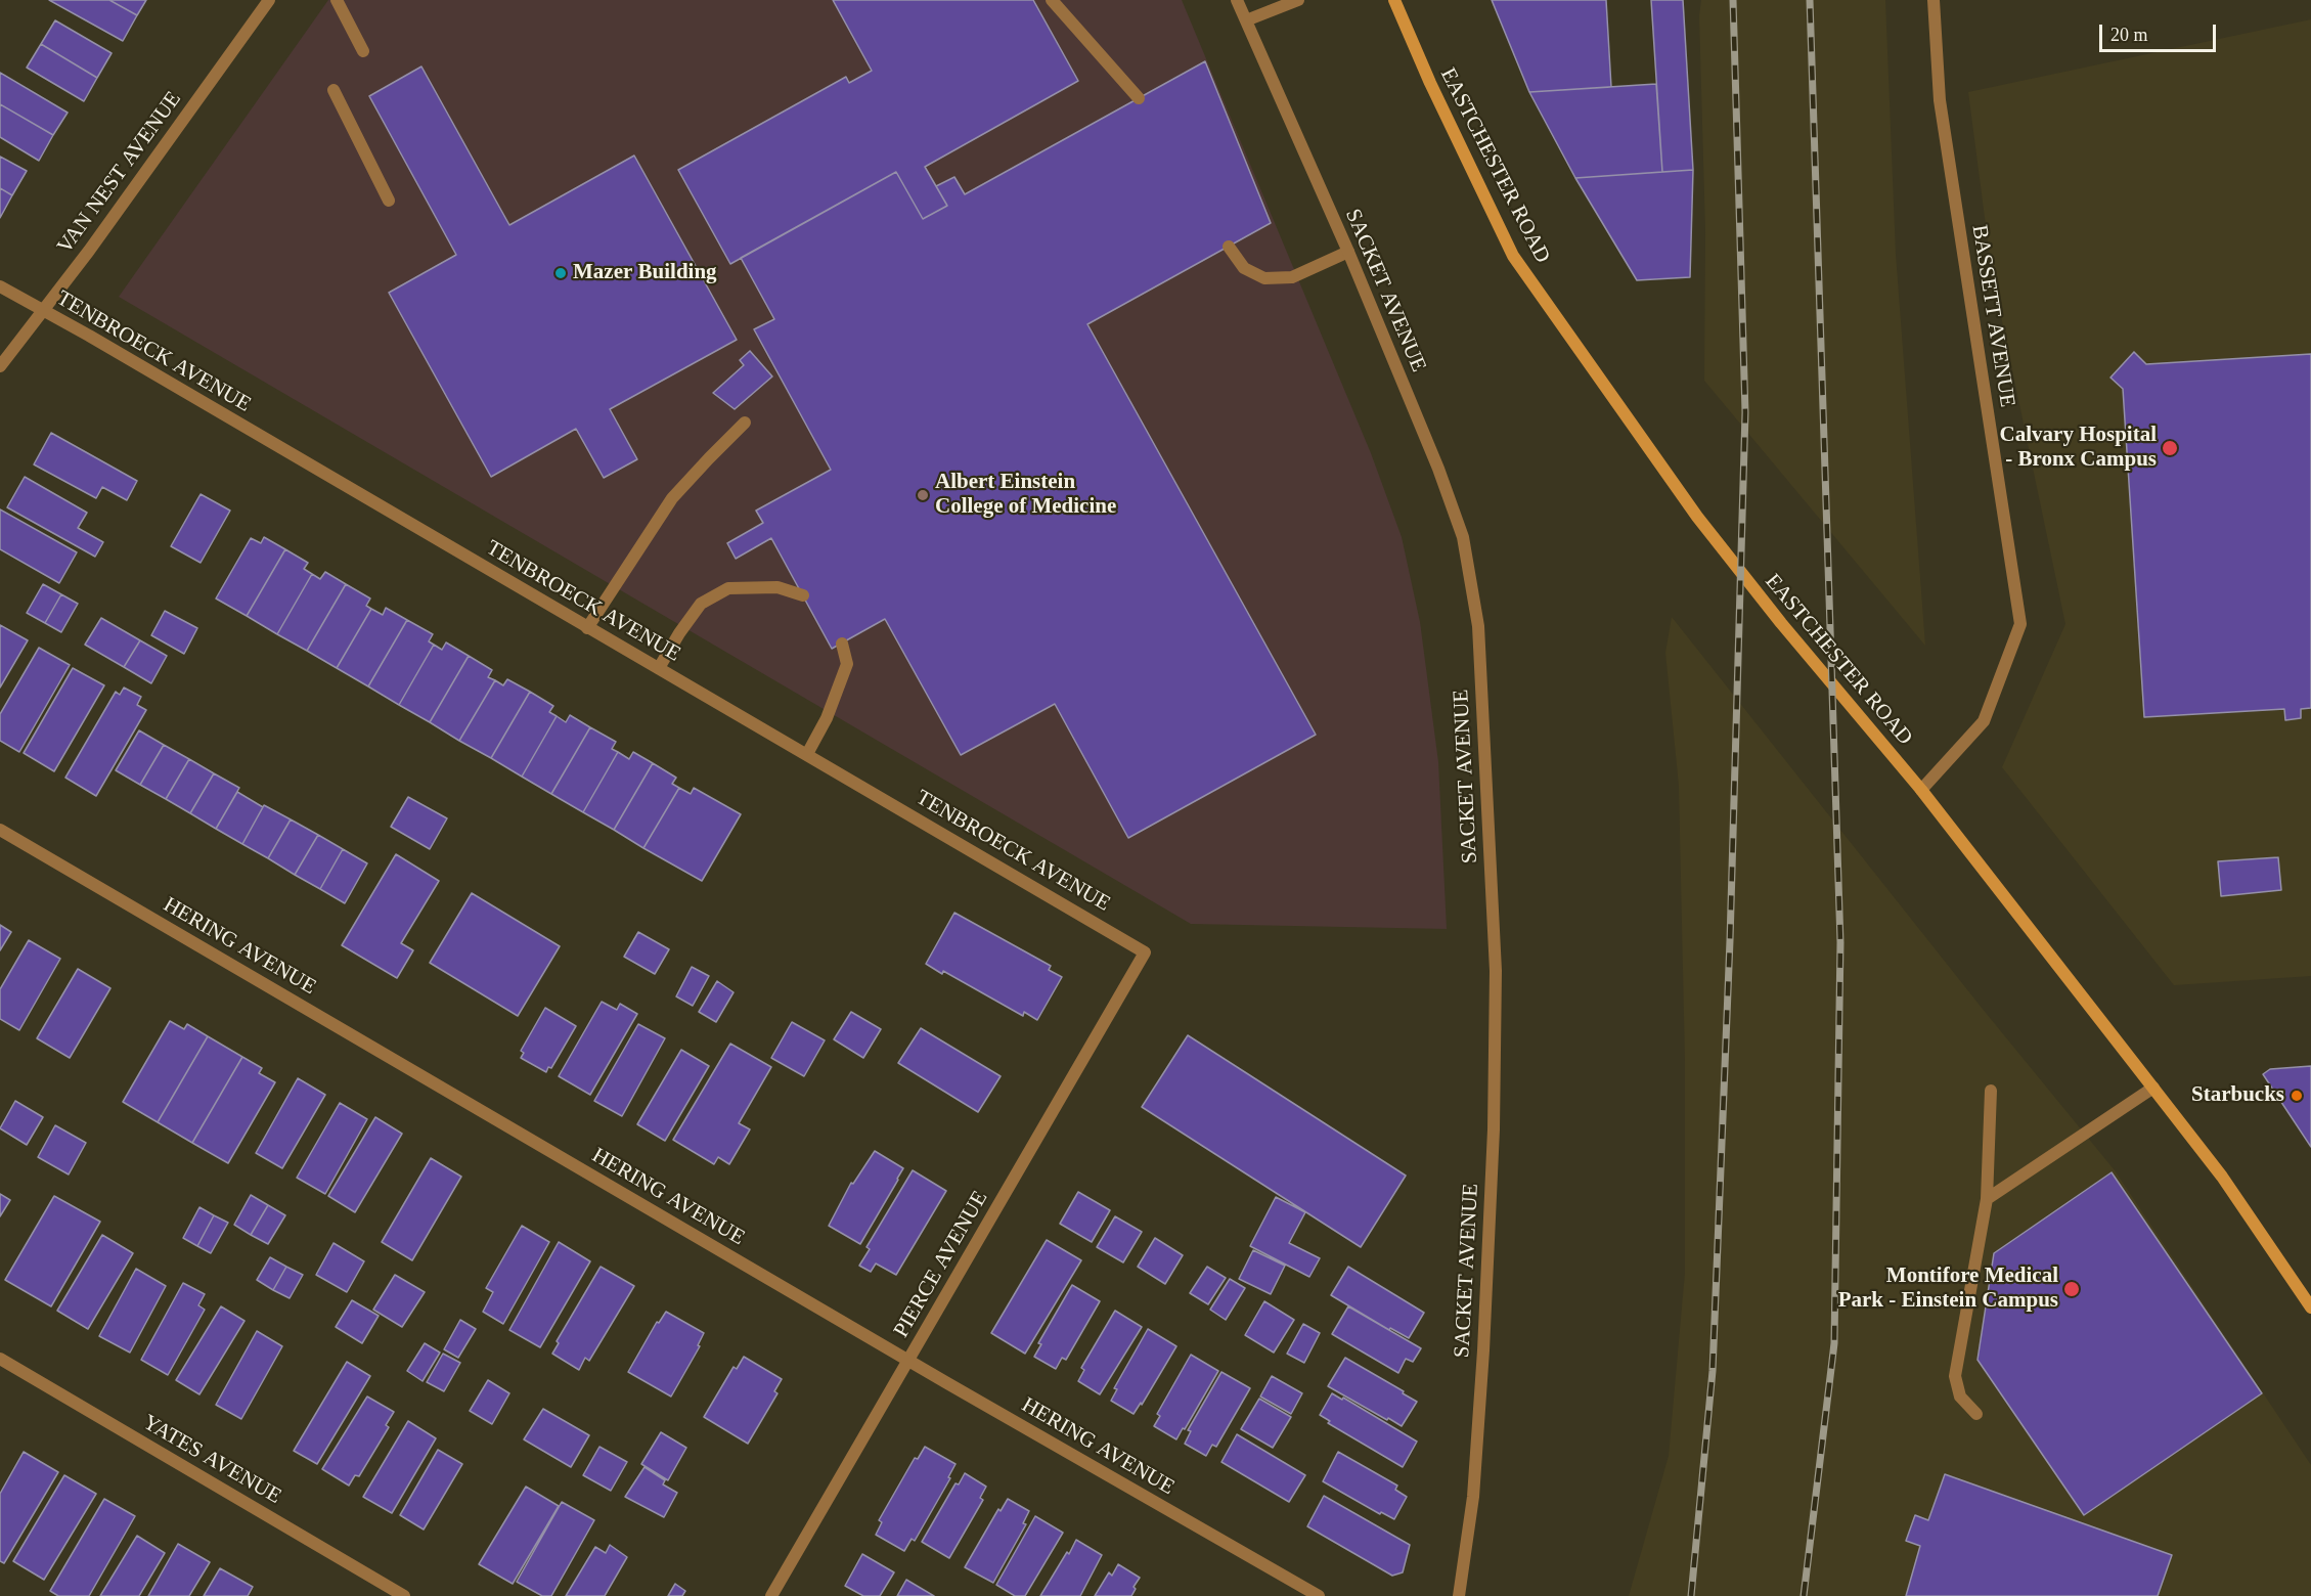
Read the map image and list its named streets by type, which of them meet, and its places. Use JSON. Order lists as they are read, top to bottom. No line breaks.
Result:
{"streets":{"main road":["EASTCHESTER ROAD"],"street":["VAN NEST AVENUE","SACKET AVENUE","BASSETT AVENUE","TENBROECK AVENUE","HERING AVENUE","PIERCE AVENUE","YATES AVENUE"]},"crossings":[["EASTCHESTER ROAD","BASSETT AVENUE"],["VAN NEST AVENUE","TENBROECK AVENUE"],["TENBROECK AVENUE","PIERCE AVENUE"],["HERING AVENUE","PIERCE AVENUE"]],"places":["Mazer Building","Calvary Hospital - Bronx Campus","Albert Einstein College of Medicine","Starbucks","Montifore Medical Park - Einstein Campus"],"scale_bar":"20 m"}
